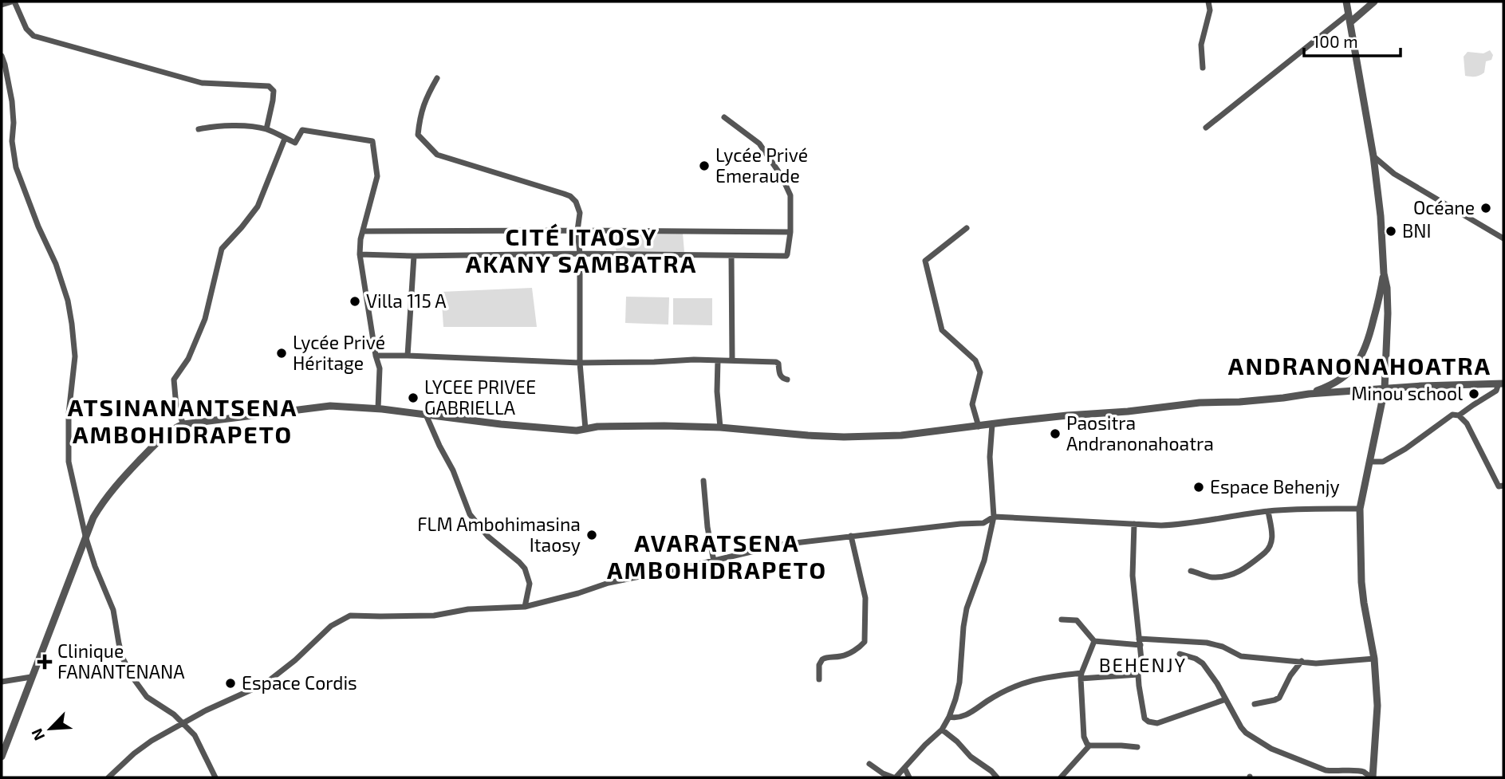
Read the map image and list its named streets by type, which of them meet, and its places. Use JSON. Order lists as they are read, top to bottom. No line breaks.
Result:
{"districts":["CITÉ ITAOSY AKANY SAMBATRA","ANDRANONAHOATRA","ATSINANANTSENA AMBOHIDRAPETO","AVARATSENA AMBOHIDRAPETO","BEHENJY"],"places":{"other":["Lycée Privé Emeraude","Océane","BNI","Villa 115 A","Lycée Privé Héritage","Minou school","LYCEE PRIVEE GABRIELLA","Paositra Andranonahoatra","Espace Behenjy","FLM Ambohimasina Itaosy","Espace Cordis"],"health":["Clinique FANANTENANA"]},"scale_bar":"100 m","north":"bottom left"}
